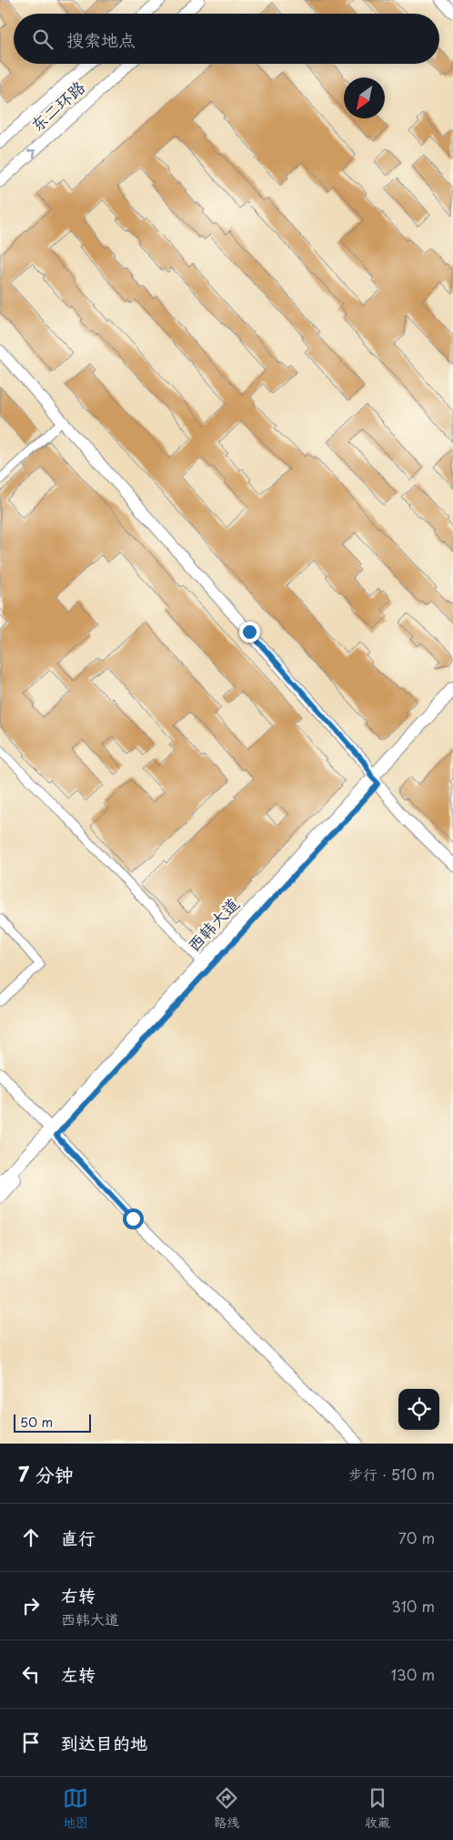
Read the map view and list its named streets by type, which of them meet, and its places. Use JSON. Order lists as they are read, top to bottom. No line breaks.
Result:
{"streets":{"main road":["西韩大道"],"street":["东二环路"]},"scale_bar":"50 m","north":"bottom left","page":{"search":"搜索地点","scale":"50 m","heading":["7 分钟","步行 · 510 m"],"list":[["直行","70 m"],["右转","西韩大道","310 m"],["左转","130 m"],"到达目的地"],"nav":["地图","路线","收藏"]}}
